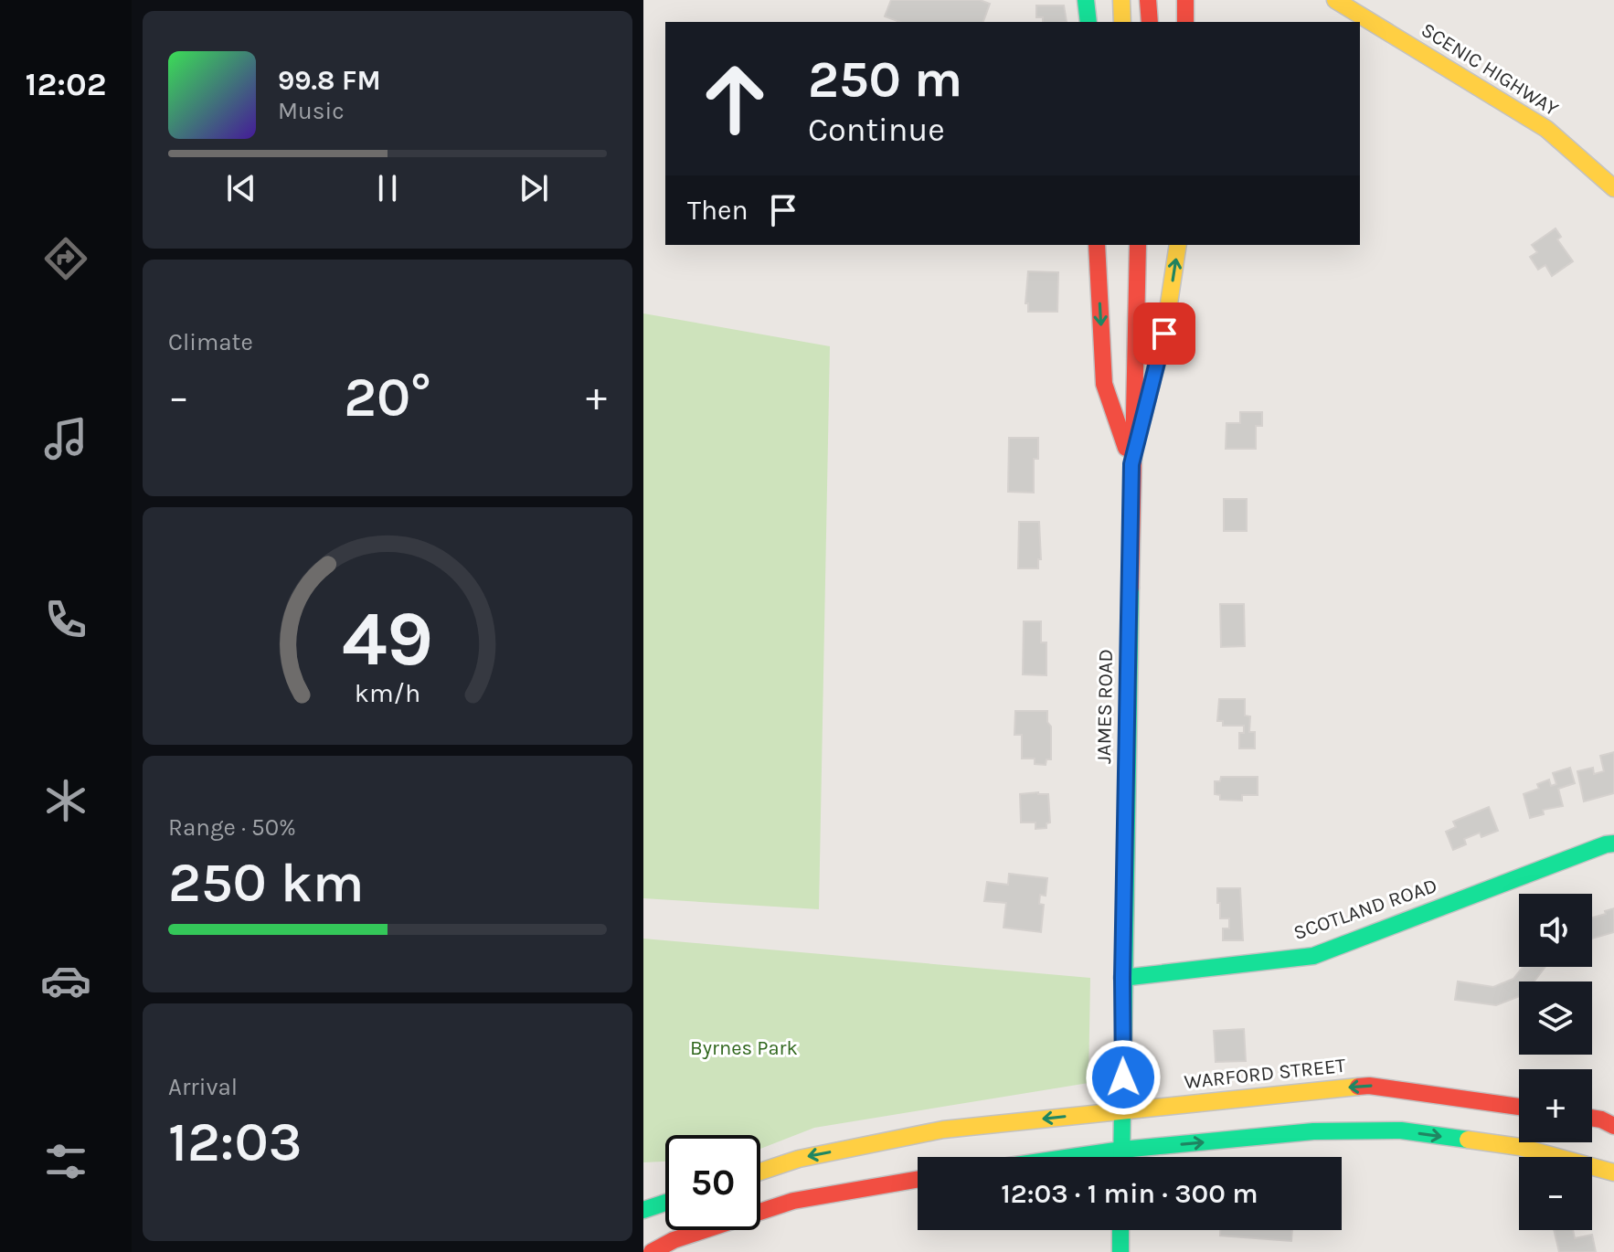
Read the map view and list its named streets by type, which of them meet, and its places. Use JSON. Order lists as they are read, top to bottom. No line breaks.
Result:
{"streets":{"main road":["SCENIC HIGHWAY","JAMES ROAD","SCOTLAND ROAD","WARFORD STREET"]},"crossings":[["JAMES ROAD","SCOTLAND ROAD"],["JAMES ROAD","WARFORD STREET"]],"parks":["Byrnes Park"],"page":{"tabs":"12:02","turn":["250 m","Continue"],"song":["99.8 FM","Music"],"then":"Then","tile":["Climate",["Range · 50%","250 km"],["Arrival","12:03"]],"heat":["−","20°","+"],"map_buttons":["+","−"],"limit":"50","trip":"12:03 · 1 min · 300 m","gauge":["49","km/h"]}}
